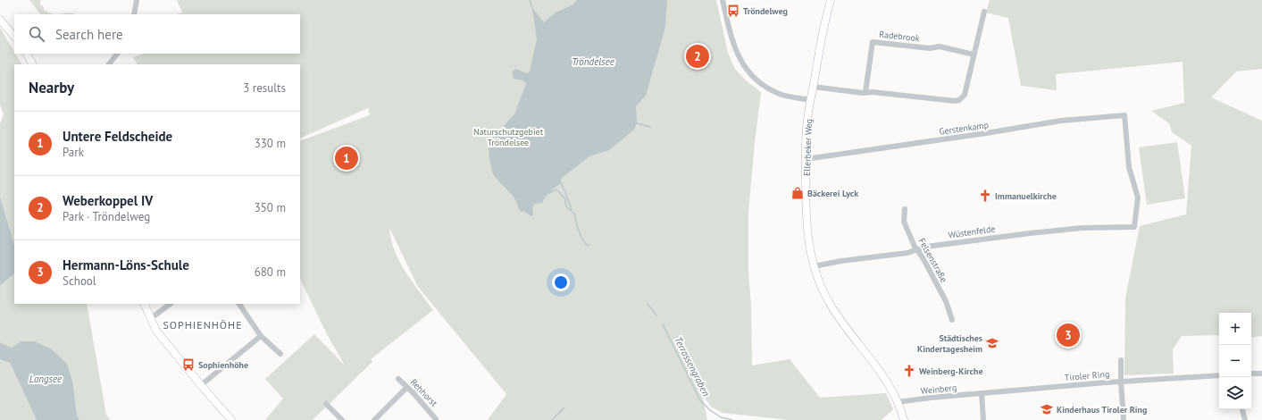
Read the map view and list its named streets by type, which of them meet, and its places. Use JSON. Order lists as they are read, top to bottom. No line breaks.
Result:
{"streets":{"street":["Radebrook","Gerstenkamp","Ellerbeker Weg","Wüstenfelde","Felsenstraße","Tiroler Ring","Weinberg","Rehhorst"]},"crossings":[["Gerstenkamp","Ellerbeker Weg"],["Gerstenkamp","Wüstenfelde"],["Ellerbeker Weg","Wüstenfelde"],["Ellerbeker Weg","Weinberg"],["Wüstenfelde","Felsenstraße"],["Tiroler Ring","Weinberg"]],"districts":["SOPHIENHÖHE"],"water":["Tröndelsee","Terrassengraben","Langsee"],"parks":["Naturschutzgebiet Tröndelsee"],"places":{"bus stop":["Tröndelweg","Sophienhöhe"],"shop":["Bäckerei Lyck"],"church":["Immanuelkirche","Weinberg-Kirche"],"school or university":["Städtisches Kindertagesheim","Kinderhaus Tiroler Ring"]},"page":{"search":"Search here","pins":["2","1","3"],"heading":["Nearby","3 results"],"list":[{"mark":"1","name":"Untere Feldscheide","note":"Park","value":"330 m"},{"mark":"2","name":"Weberkoppel IV","note":"Park · Tröndelweg","value":"350 m"},{"mark":"3","name":"Hermann-Löns-Schule","note":"School","value":"680 m"}],"map_buttons":["+","−"]}}
